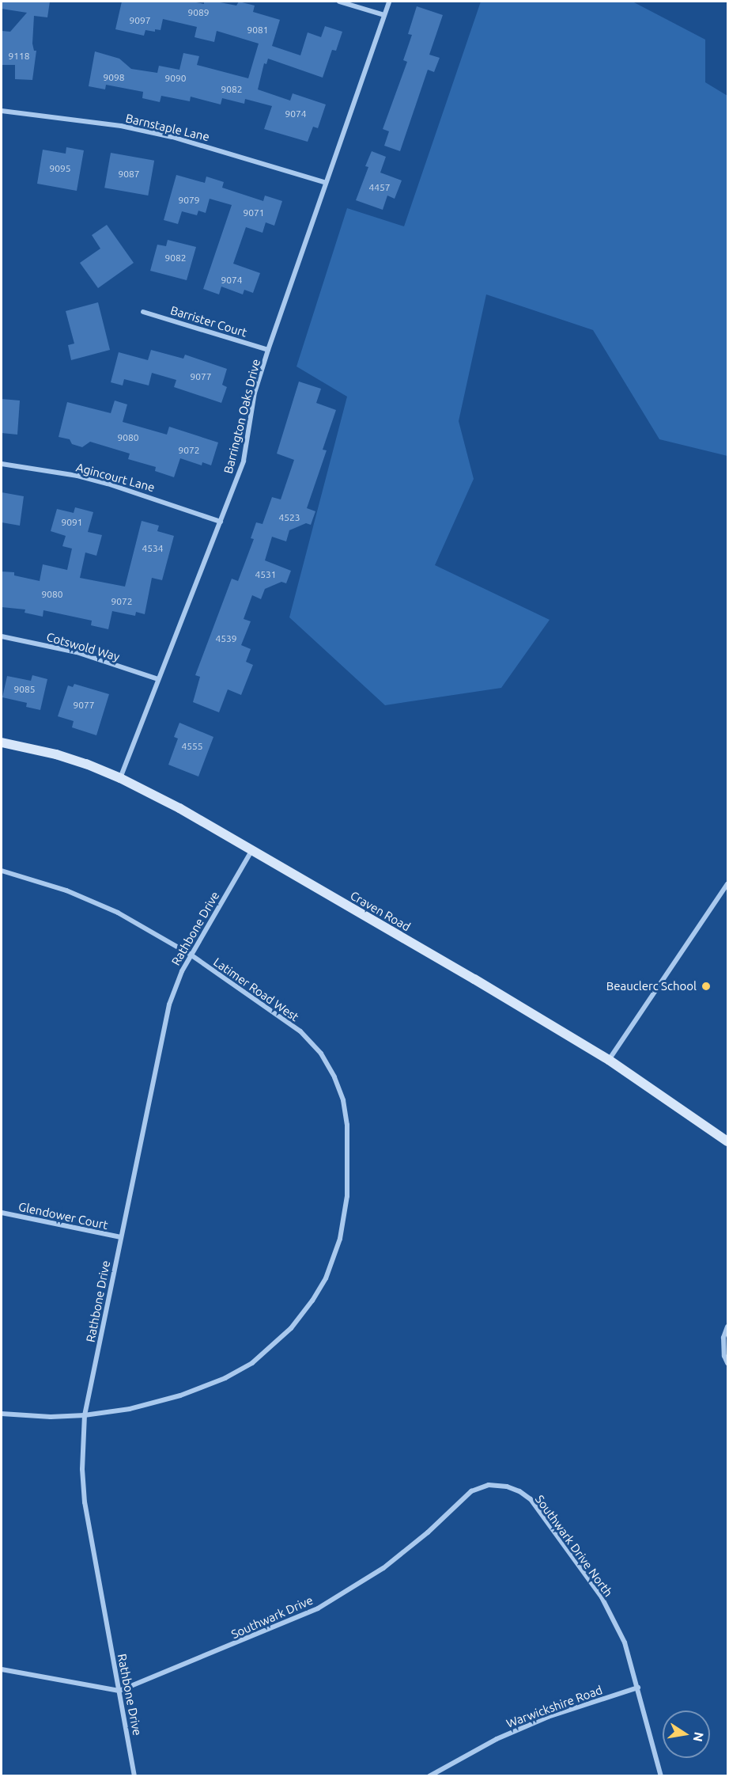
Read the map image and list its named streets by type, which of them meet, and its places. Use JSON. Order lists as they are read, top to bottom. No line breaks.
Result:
{"streets":{"street":["Barnstaple Lane","Barrister Court","Barrington Oaks Drive","Agincourt Lane","Cotswold Way","Craven Road","Rathbone Drive","Latimer Road West","Glendower Court","Southwark Drive North","Southwark Drive","Warwickshire Road"]},"crossings":[["Barnstaple Lane","Barrington Oaks Drive"],["Barrister Court","Barrington Oaks Drive"],["Barrington Oaks Drive","Agincourt Lane"],["Barrington Oaks Drive","Cotswold Way"],["Barrington Oaks Drive","Craven Road"],["Craven Road","Rathbone Drive"],["Rathbone Drive","Latimer Road West"],["Rathbone Drive","Glendower Court"],["Rathbone Drive","Southwark Drive"],["Southwark Drive North","Southwark Drive"],["Southwark Drive North","Warwickshire Road"]],"places":["Beauclerc School"],"house_numbers":["9089","9097","9081","9118","9098","9090","9082","9074","9095","9087","4457","9079","9071","9082","9074","9077","9080","9072","4523","9091","4534","4531","9080","9072","4539","9085","9077","4555"],"north":"right"}
